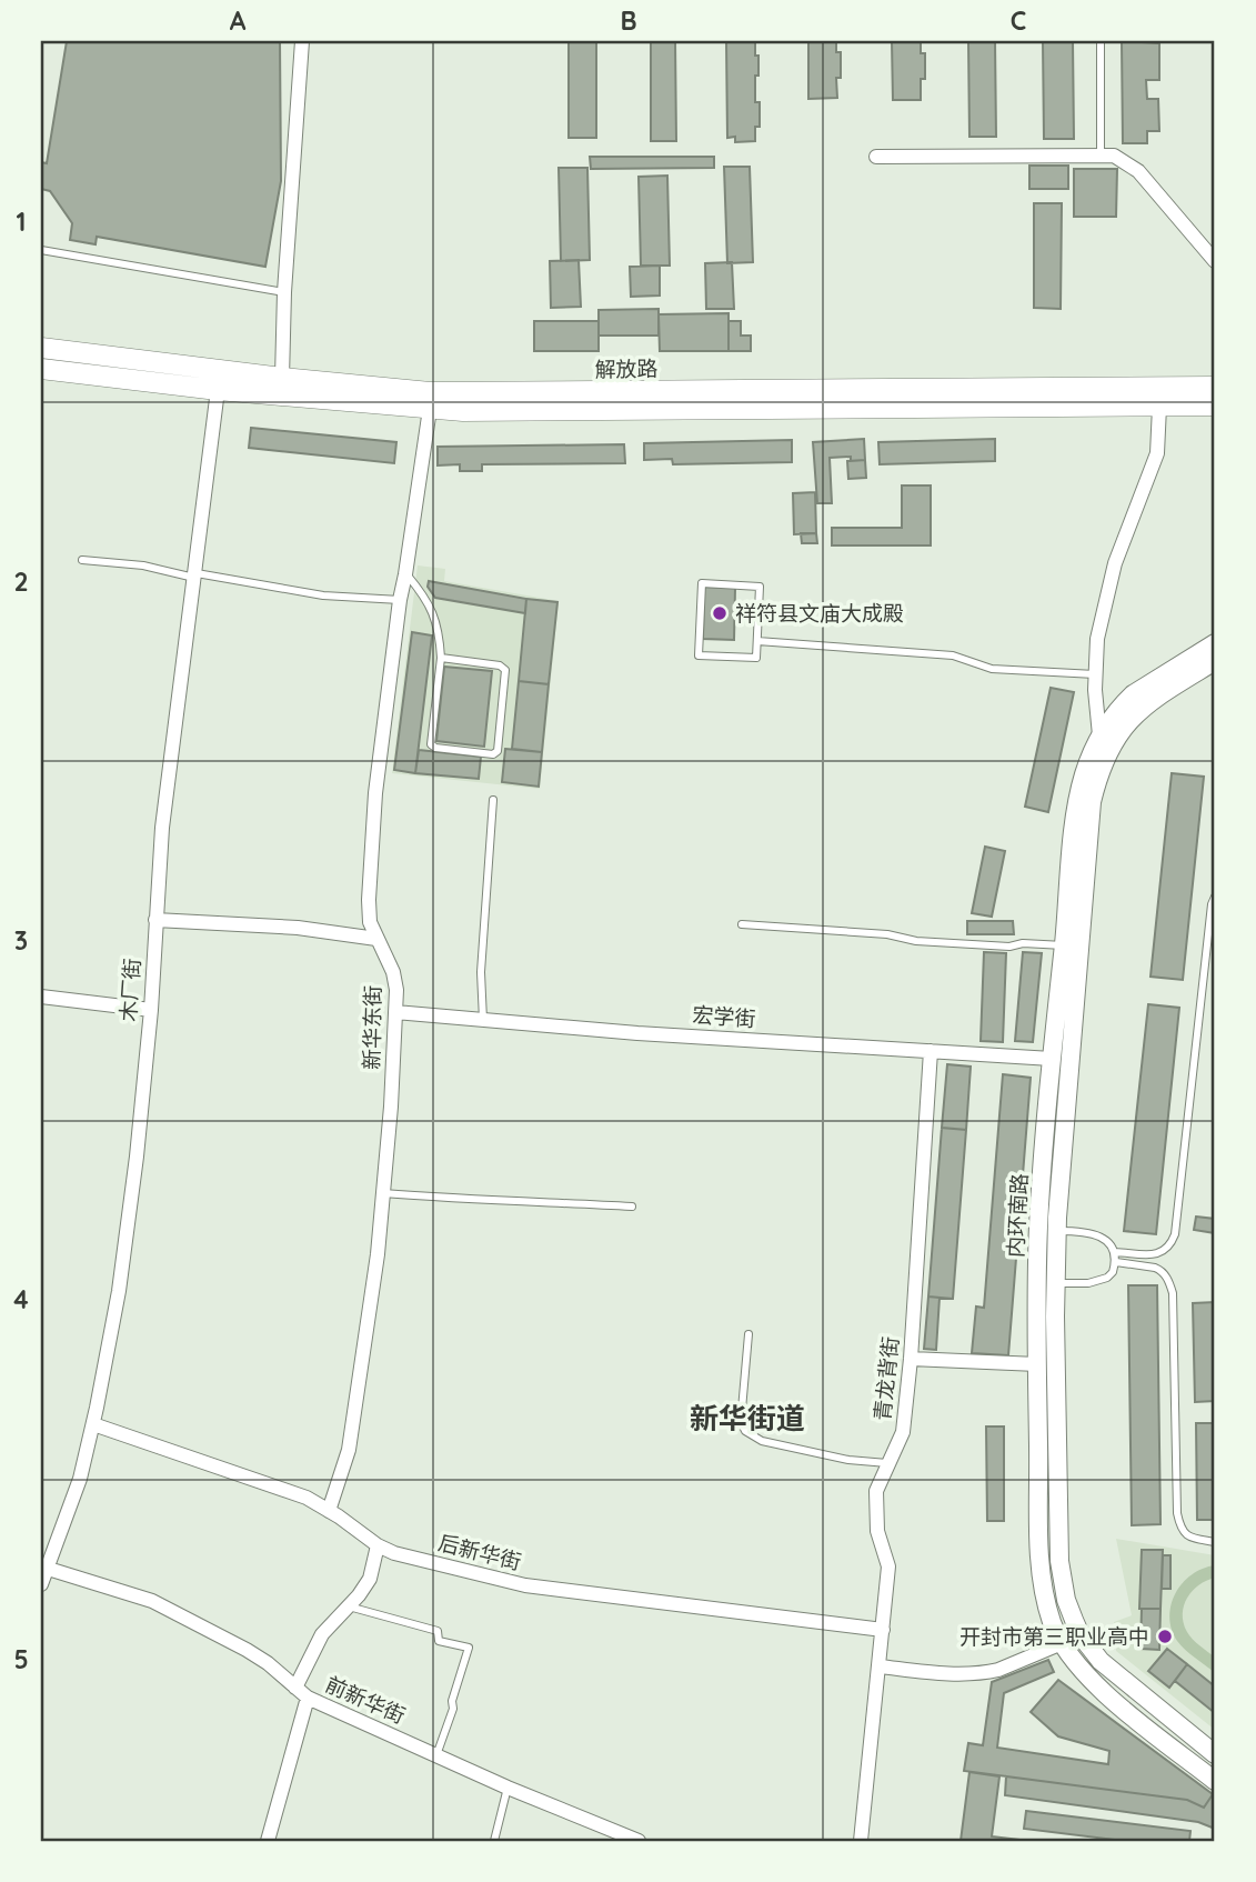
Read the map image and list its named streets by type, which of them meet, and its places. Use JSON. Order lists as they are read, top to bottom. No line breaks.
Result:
{"streets":{"main road":["解放路"],"street":["木厂街","宏学街","新华东街","内环南路","青龙背街","后新华街","前新华街"]},"crossings":[["解放路","木厂街"],["解放路","新华东街"],["木厂街","后新华街"],["木厂街","前新华街"],["宏学街","新华东街"],["宏学街","内环南路"],["宏学街","青龙背街"],["新华东街","后新华街"],["青龙背街","后新华街"]],"districts":["新华街道"],"places":["祥符县文庙大成殿","开封市第三职业高中"],"grid":{"columns":["A","B","C"],"rows":["1","2","3","4","5"]}}
